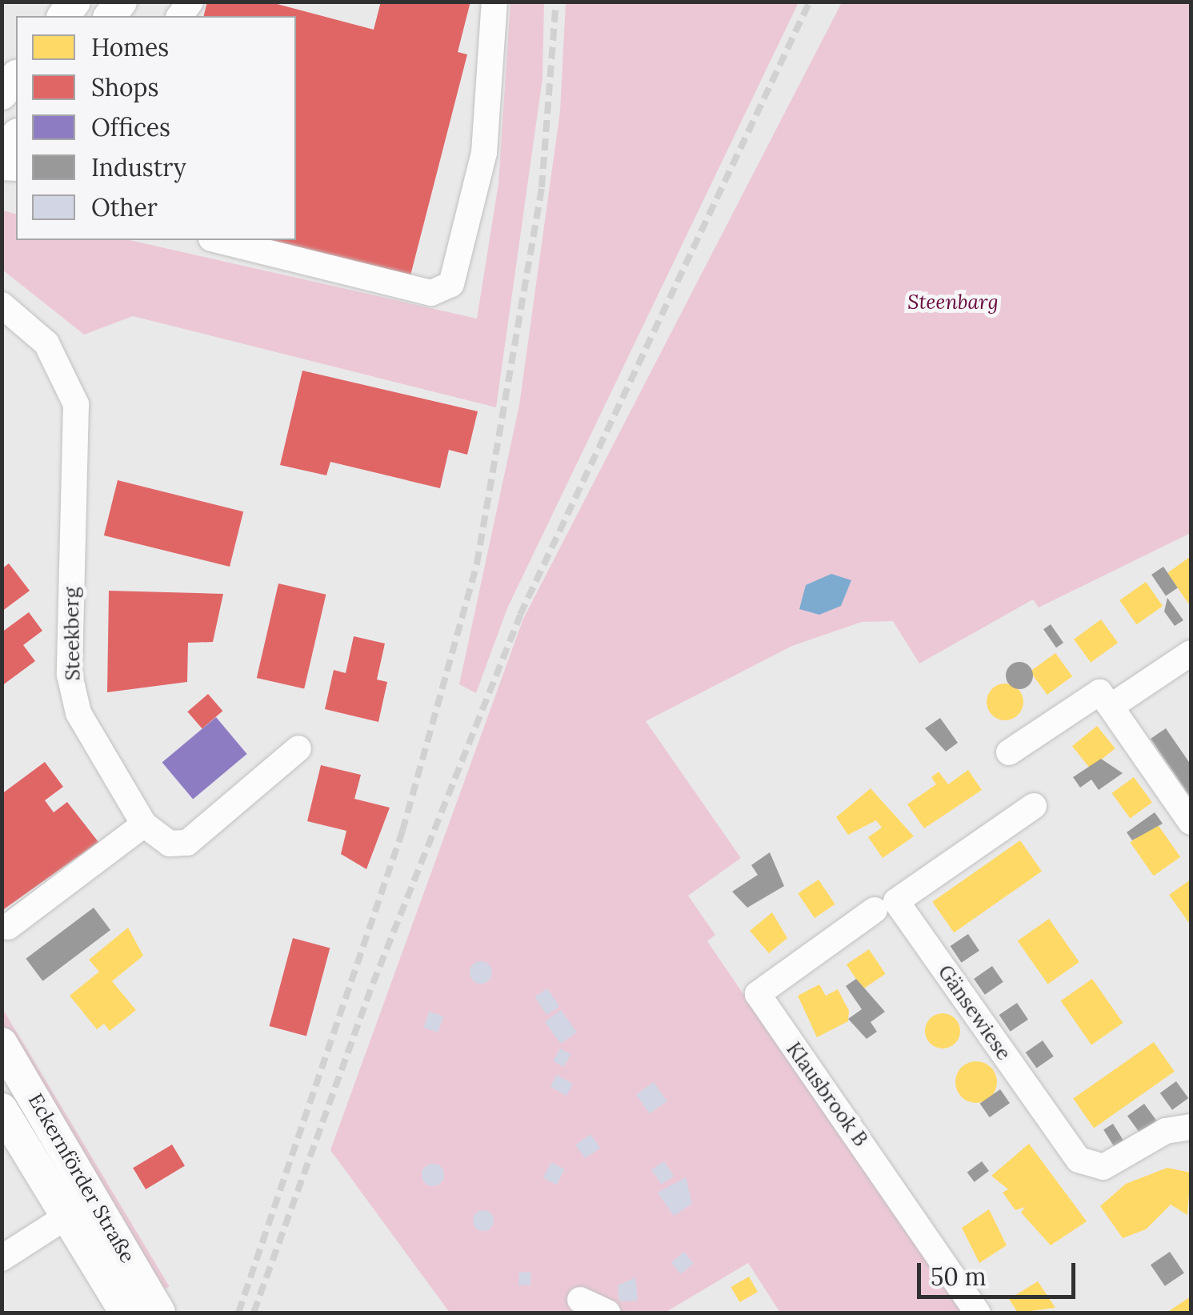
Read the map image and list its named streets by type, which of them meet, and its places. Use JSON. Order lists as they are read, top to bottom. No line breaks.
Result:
{"streets":{"main road":["Eckernförder Straße"],"street":["Steekberg","Gänsewiese","Klausbrook B"]},"parks":["Steenbarg"],"legend":["Homes","Shops","Offices","Industry","Other"],"scale_bar":"50 m"}
